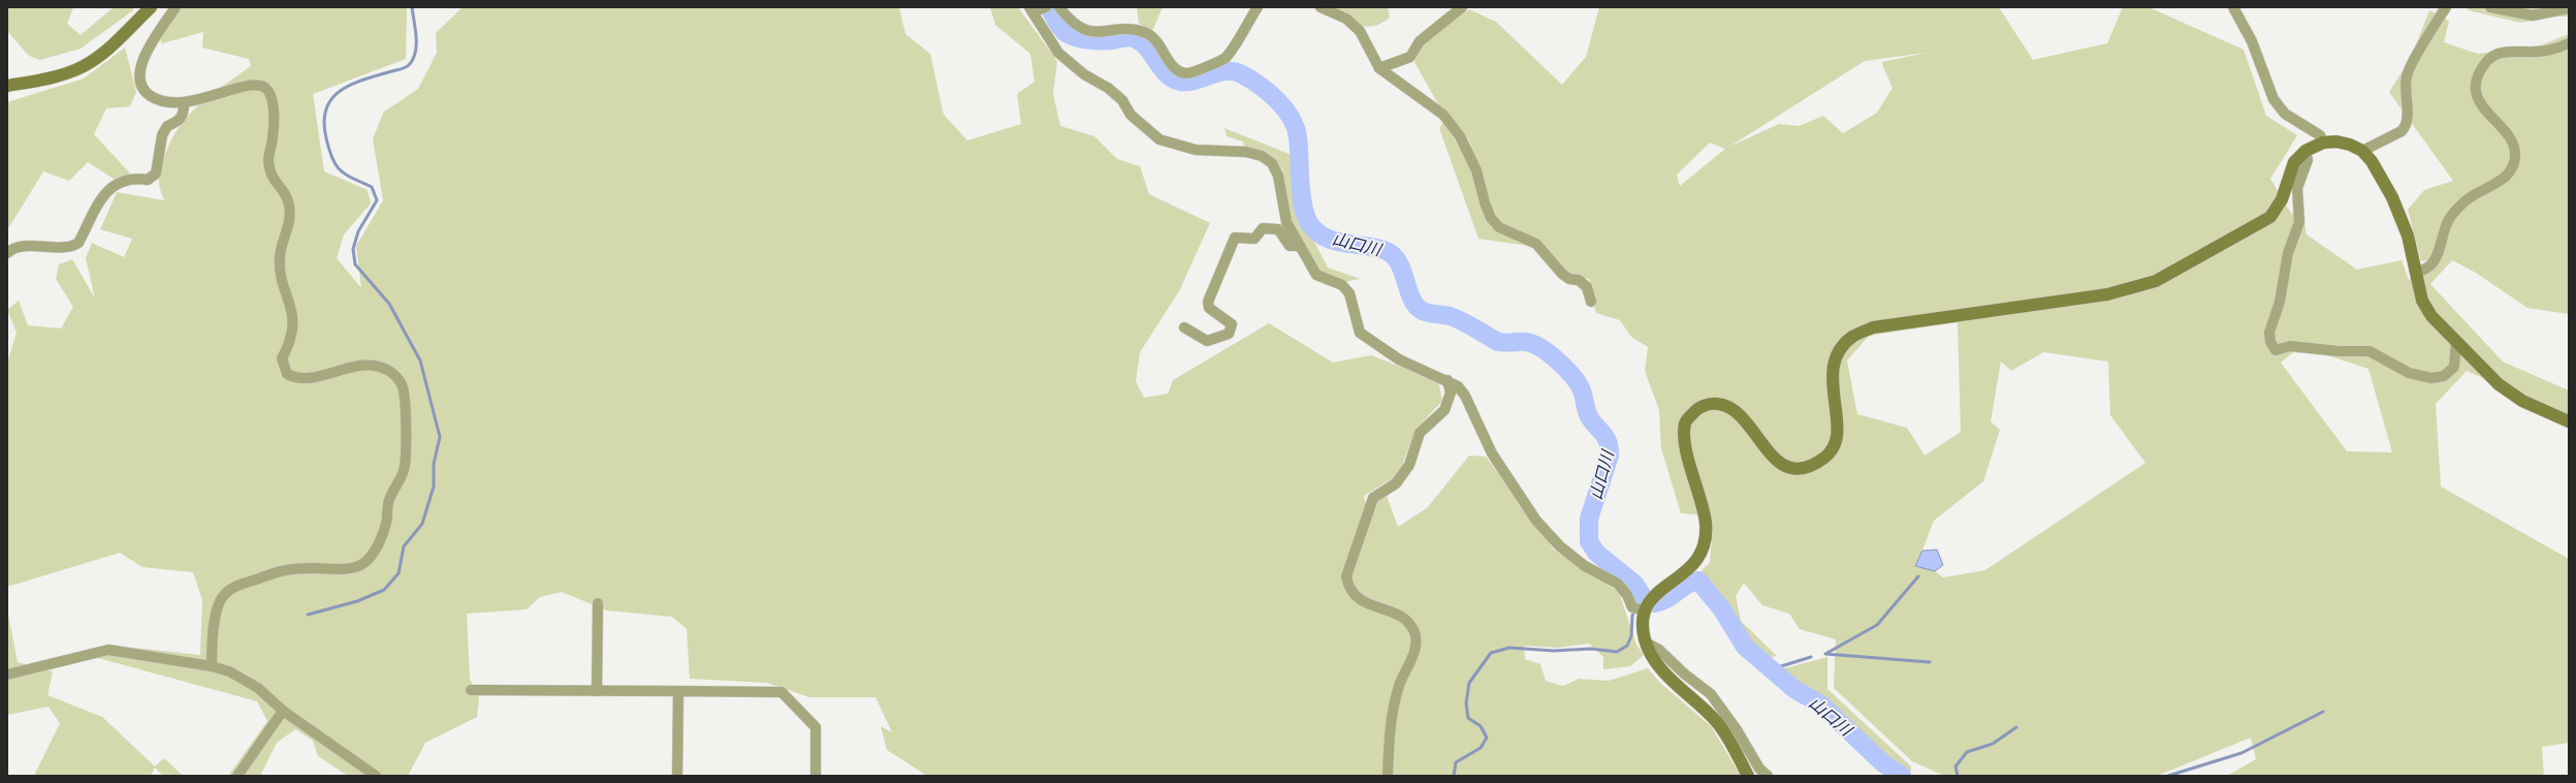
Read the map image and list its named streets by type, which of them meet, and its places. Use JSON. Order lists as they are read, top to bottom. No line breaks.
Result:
{"water":["山口川"]}
